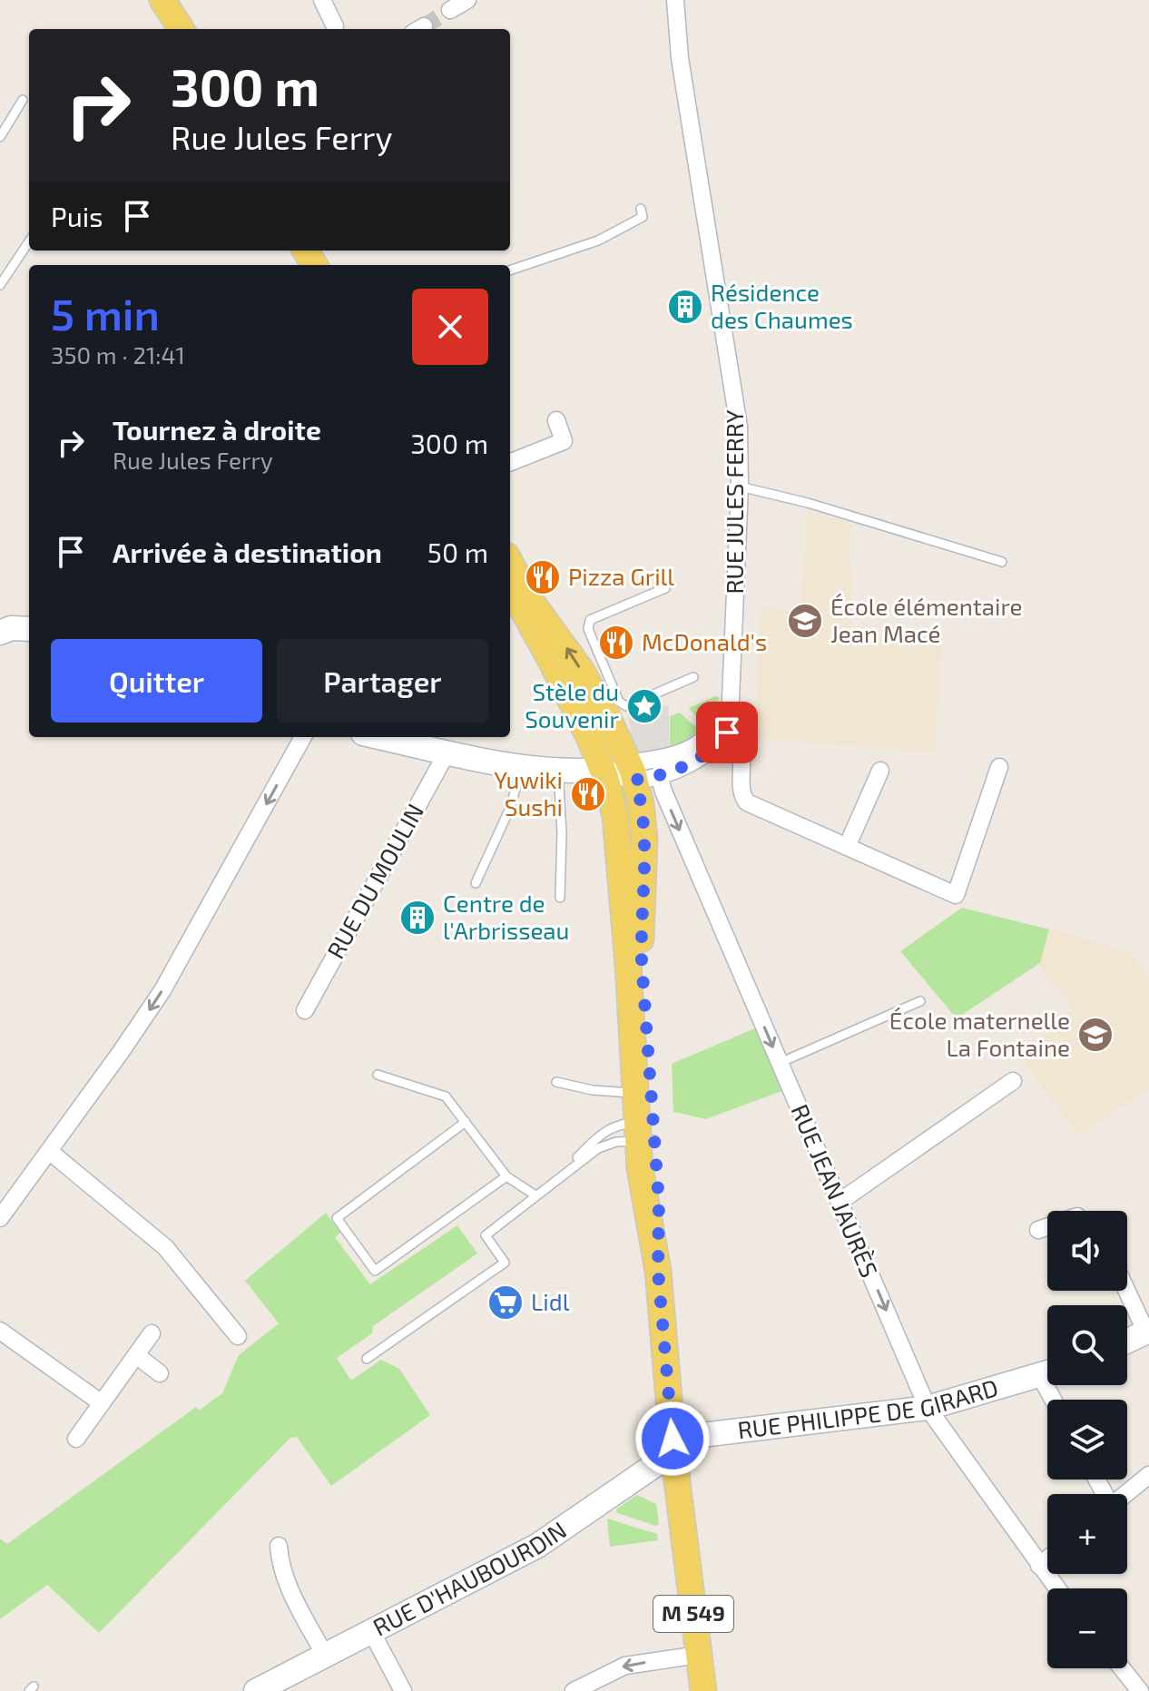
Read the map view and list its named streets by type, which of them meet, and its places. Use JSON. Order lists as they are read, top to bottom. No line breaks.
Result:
{"streets":{"main road":["RUE PHILIPPE DE GIRARD","RUE D'HAUBOURDIN","M 549"],"street":["RUE JULES FERRY","RUE DU MOULIN","RUE JEAN JAURÈS"]},"crossings":[["RUE JEAN JAURÈS","RUE PHILIPPE DE GIRARD"],["RUE JEAN JAURÈS","M 549"],["RUE PHILIPPE DE GIRARD","RUE D'HAUBOURDIN"],["RUE PHILIPPE DE GIRARD","M 549"],["RUE D'HAUBOURDIN","M 549"]],"one_way":["RUE JEAN JAURÈS"],"places":{"building":["Résidence des Chaumes","Centre de l'Arbrisseau"],"restaurant":["Pizza Grill","McDonald's","Yuwiki Sushi"],"school or university":["École élémentaire Jean Macé","École maternelle La Fontaine"],"place":["Stèle du Souvenir"],"supermarket":["Lidl"]},"page":{"turn":["300 m","Rue Jules Ferry"],"then":"Puis","heading":["5 min","350 m · 21:41"],"list":[{"name":"Tournez à droite","note":"Rue Jules Ferry","value":"300 m"},{"name":"Arrivée à destination","value":"50 m"}],"buttons":["Quitter","Partager"],"map_buttons":["+","−"]}}
